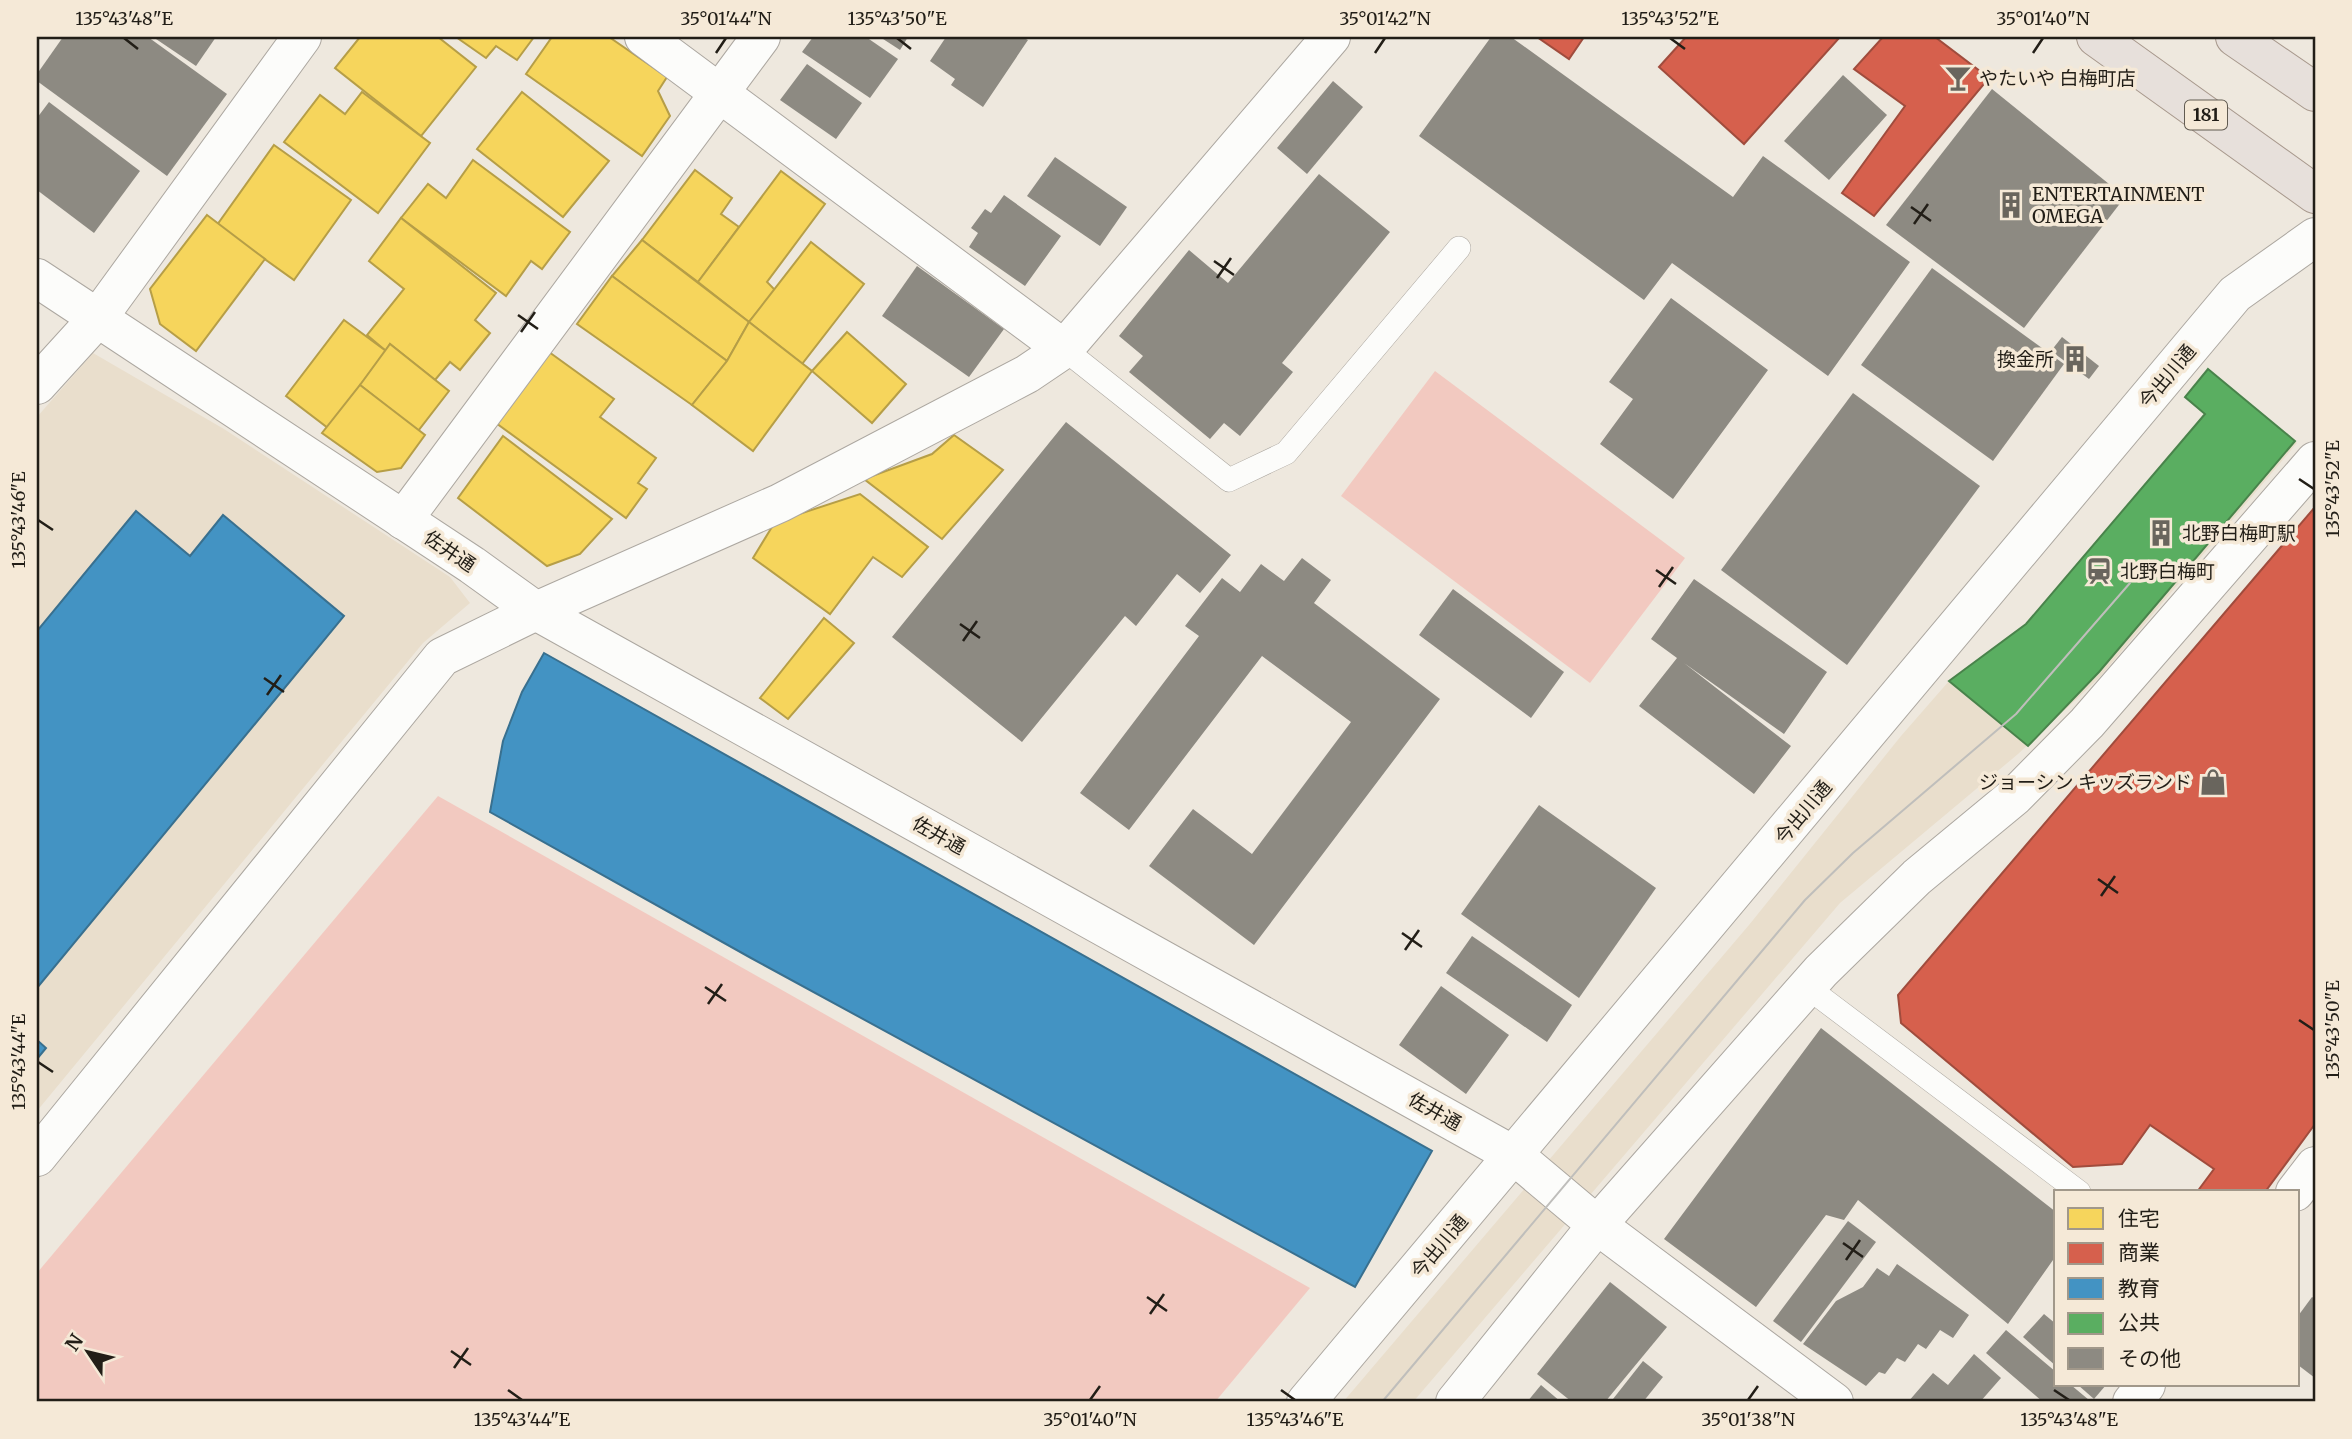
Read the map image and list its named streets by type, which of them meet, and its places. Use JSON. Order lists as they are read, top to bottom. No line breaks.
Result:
{"streets":{"main road":["181"],"street":["今出川通","佐井通"]},"crossings":[["今出川通","佐井通"]],"places":{"bar":["やたいや 白梅町店"],"building":["ENTERTAINMENT OMEGA","換金所","北野白梅町駅"],"station":["北野白梅町"],"shop":["ジョーシン キッズランド"]},"legend":["住宅","商業","教育","公共","その他"],"north":"top left","coordinates":["135°43'48\"E","35°01'44\"N","135°43'50\"E","35°01'42\"N","135°43'52\"E","35°01'40\"N","135°43'46\"E","135°43'44\"E","35°01'38\"N"]}
